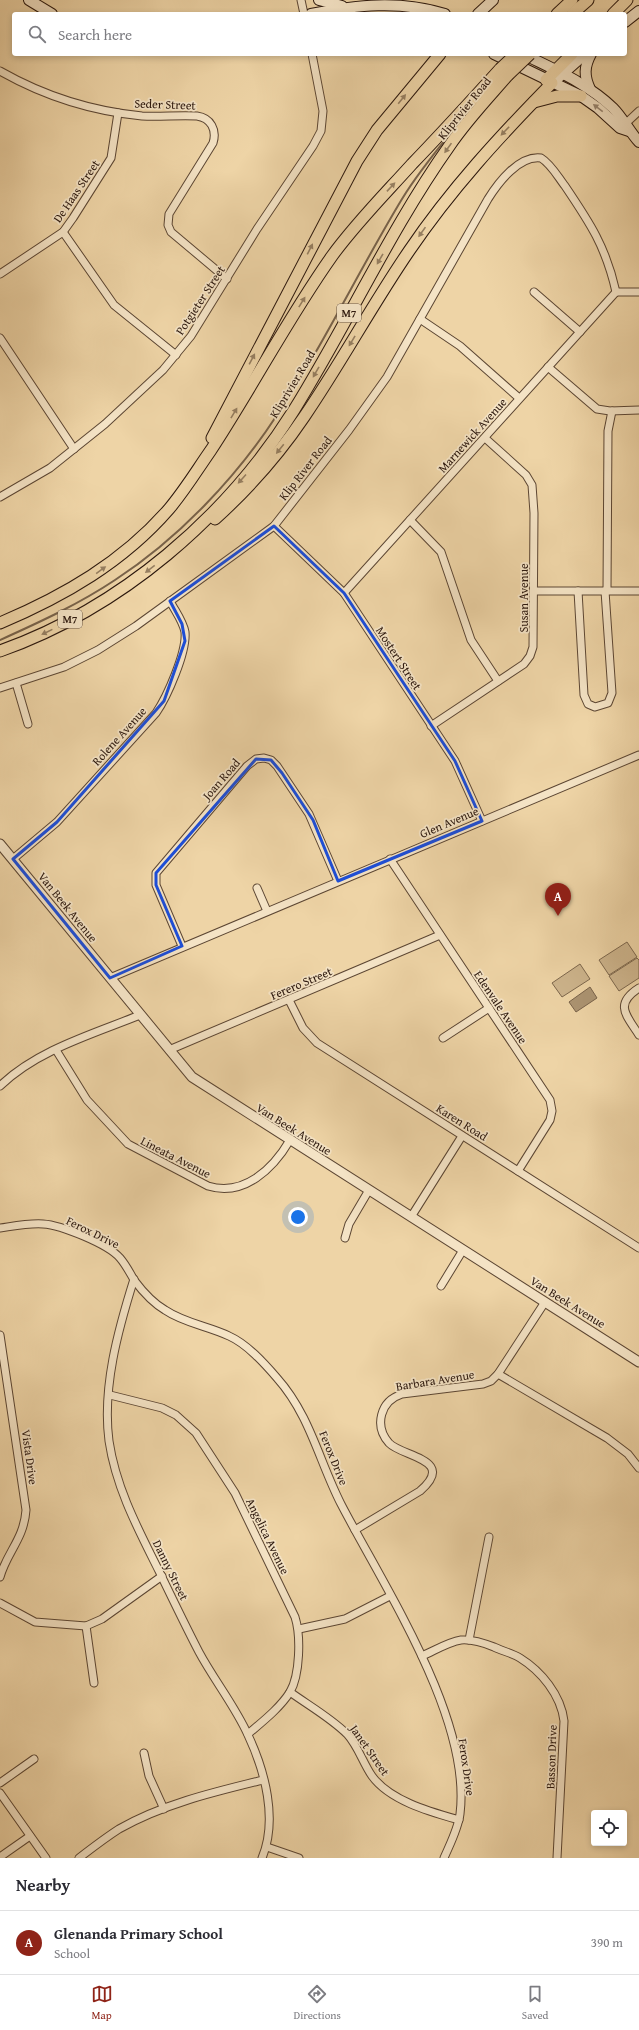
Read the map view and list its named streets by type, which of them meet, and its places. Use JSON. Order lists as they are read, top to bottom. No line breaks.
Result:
{"streets":{"main road":["Kliprivier Road","M7"],"street":["Seder Street","De Haas Street","Potgieter Street","Marnewick Avenue","Klip River Road","Susan Avenue","Mostert Street","Rolene Avenue","Joan Road","Glen Avenue","Van Beek Avenue","Ferero Street","Edenvale Avenue","Karen Road","Lineata Avenue","Ferox Drive","Barbara Avenue","Vista Drive","Angelica Avenue","Danny Street","Janet Street","Basson Drive"]},"crossings":[["Seder Street","De Haas Street"],["Seder Street","Potgieter Street"],["Marnewick Avenue","Klip River Road"],["Marnewick Avenue","Susan Avenue"],["Marnewick Avenue","Mostert Street"],["Klip River Road","Mostert Street"],["Klip River Road","Rolene Avenue"],["Susan Avenue","Mostert Street"],["Mostert Street","Glen Avenue"],["Rolene Avenue","Van Beek Avenue"],["Joan Road","Glen Avenue"],["Glen Avenue","Van Beek Avenue"],["Glen Avenue","Edenvale Avenue"],["Van Beek Avenue","Ferero Street"],["Van Beek Avenue","Lineata Avenue"],["Van Beek Avenue","Barbara Avenue"],["Ferero Street","Edenvale Avenue"],["Ferero Street","Karen Road"],["Edenvale Avenue","Karen Road"],["Ferox Drive","Barbara Avenue"],["Ferox Drive","Danny Street"],["Ferox Drive","Janet Street"],["Ferox Drive","Basson Drive"],["Angelica Avenue","Danny Street"],["Angelica Avenue","Janet Street"]],"page":{"search":"Search here","pins":"A","heading":"Nearby","list":[{"mark":"A","name":"Glenanda Primary School","note":"School","value":"390 m"}],"nav":["Map","Directions","Saved"]}}
